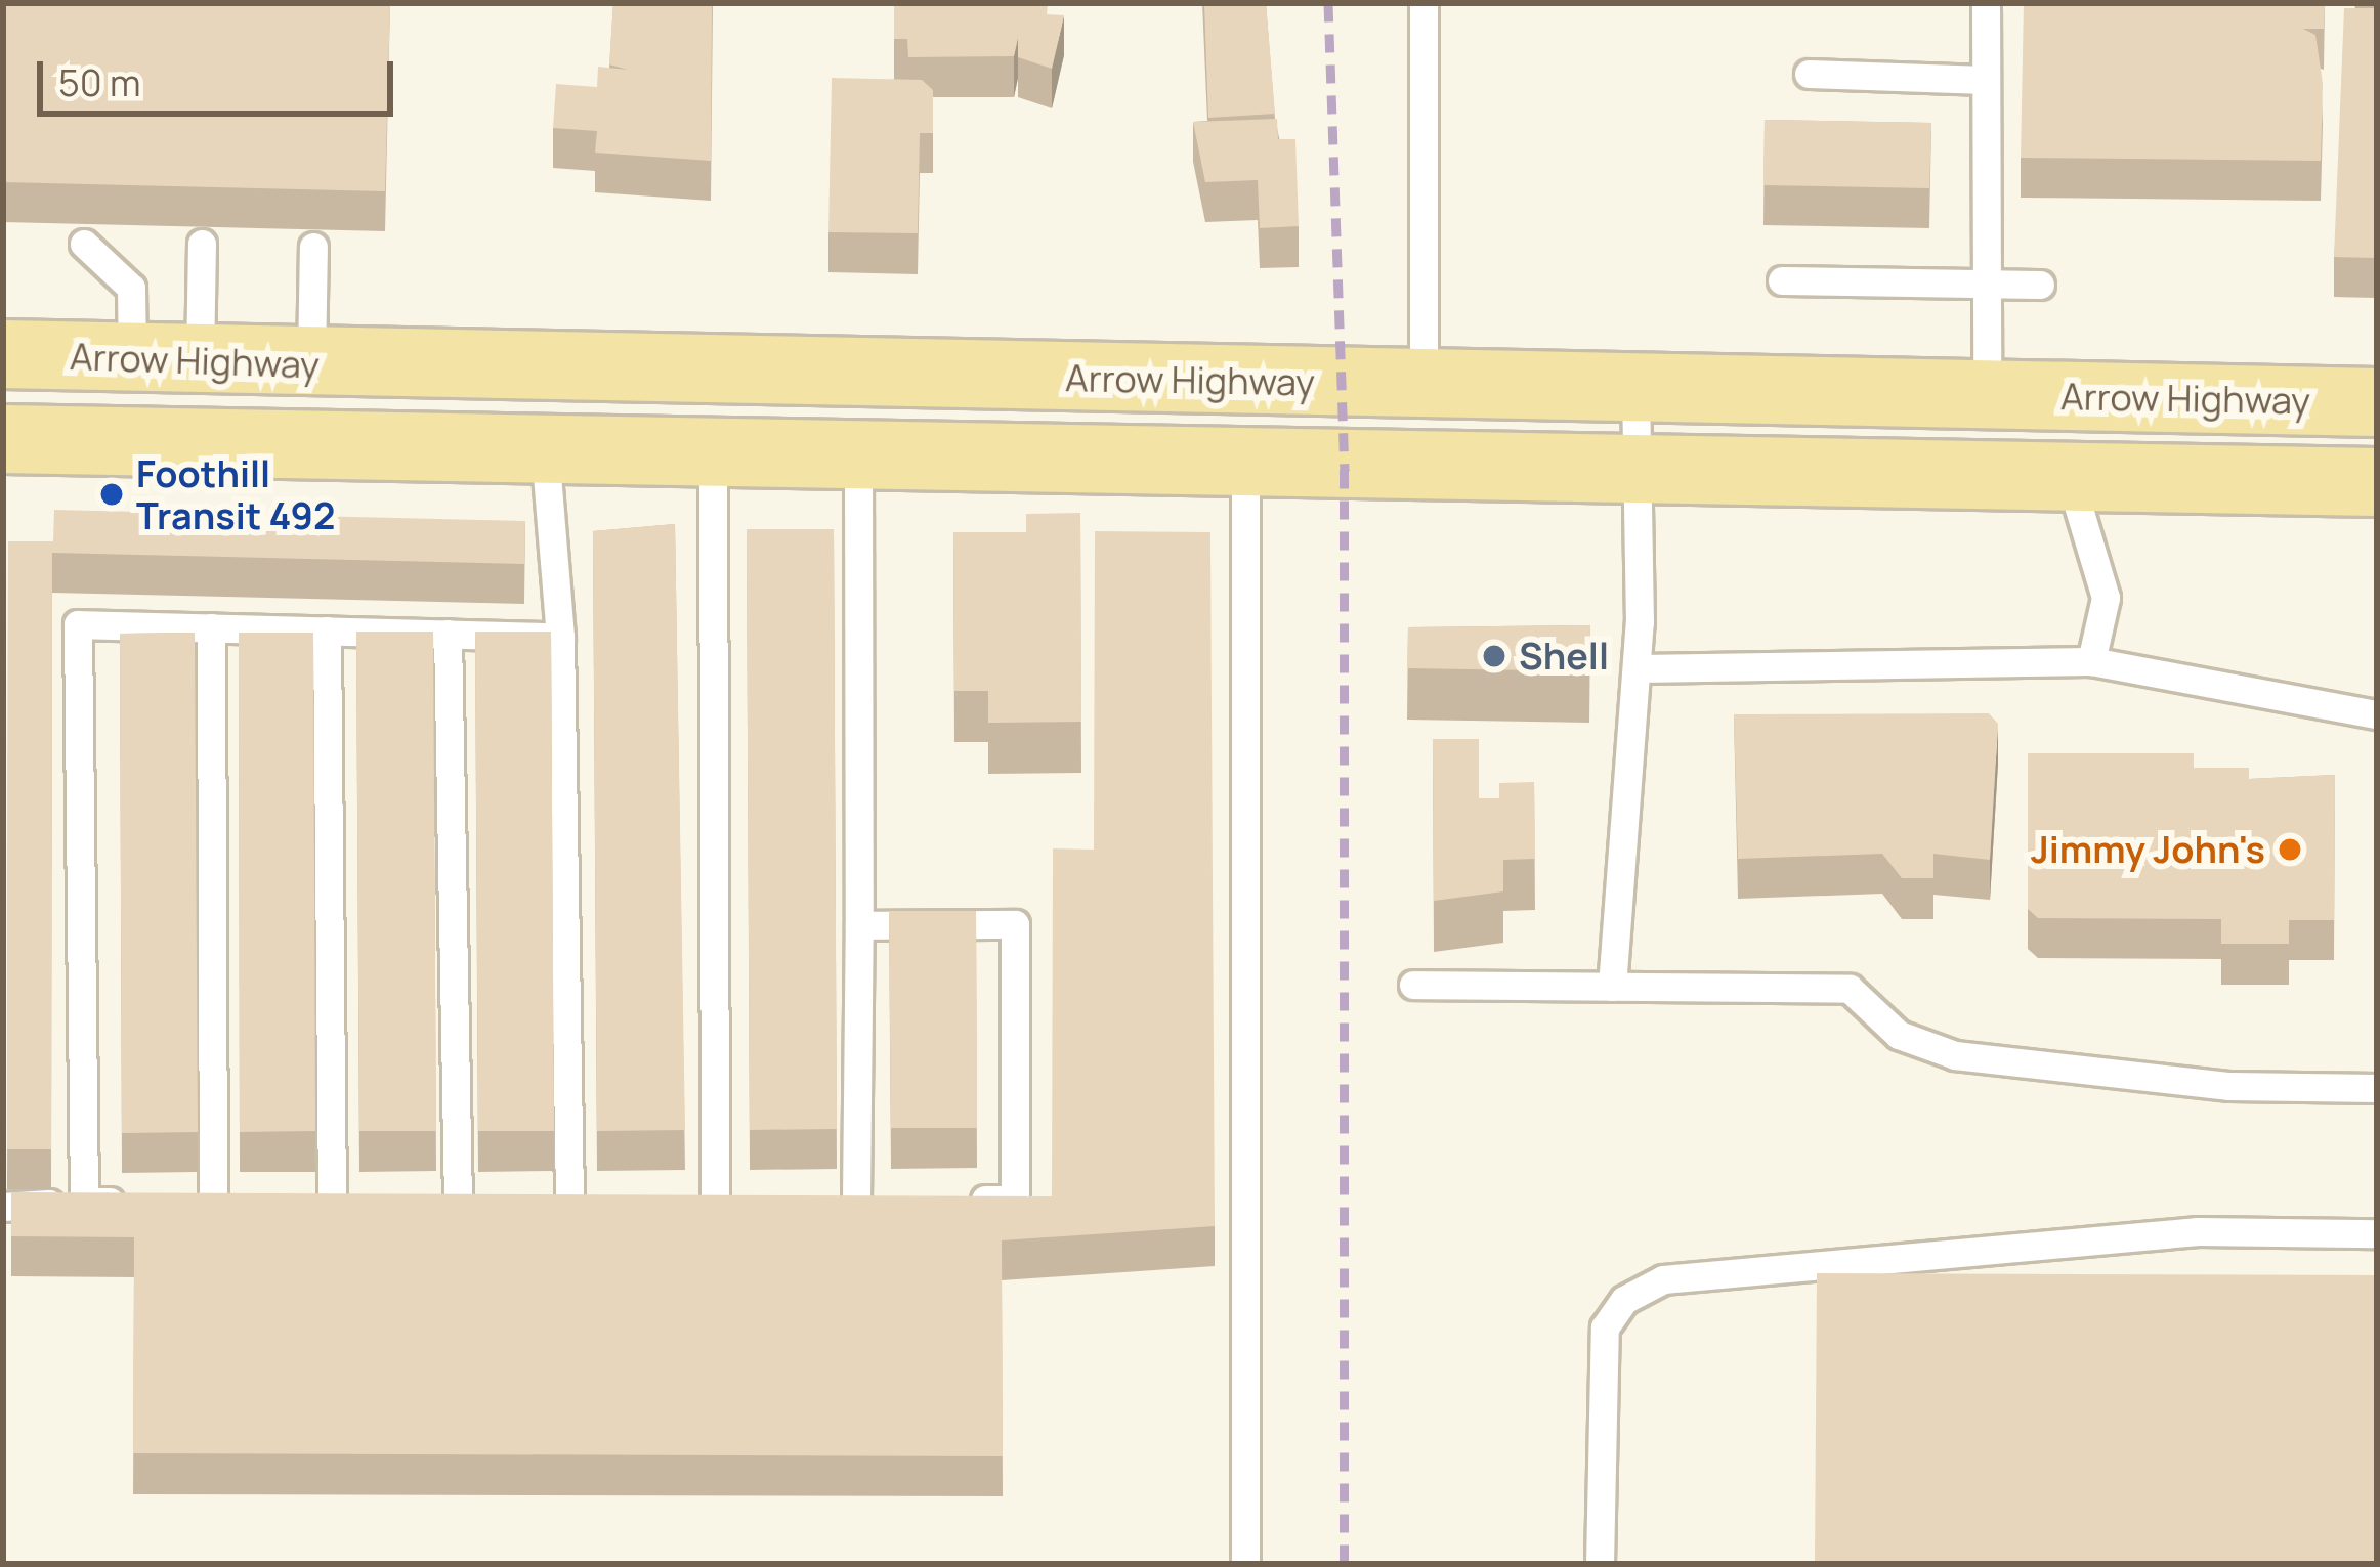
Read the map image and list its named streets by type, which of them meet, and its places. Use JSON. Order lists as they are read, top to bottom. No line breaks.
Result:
{"streets":{"main road":["Arrow Highway"]},"places":["Foothill Transit 492","Shell","Jimmy John's"],"scale_bar":"50 m"}
